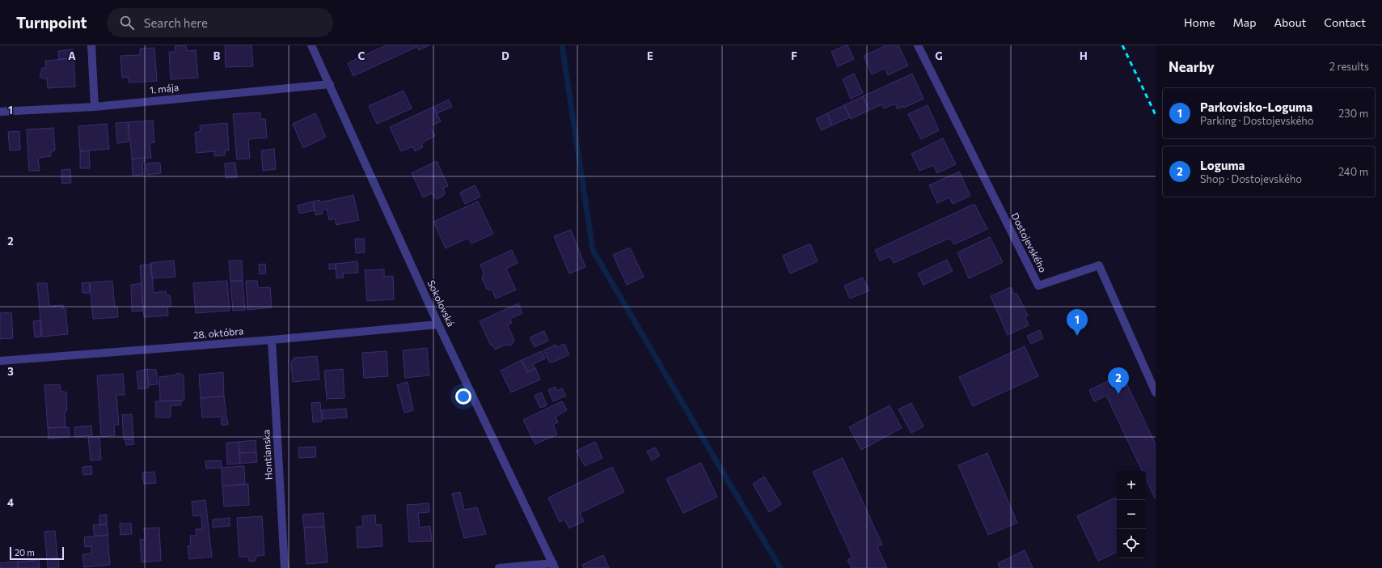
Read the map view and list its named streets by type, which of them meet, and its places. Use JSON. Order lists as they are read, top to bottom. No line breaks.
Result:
{"streets":{"street":["1. mája","Dostojevského","Sokolovská","28. októbra","Hontianska"]},"crossings":[["1. mája","Sokolovská"],["Sokolovská","28. októbra"],["28. októbra","Hontianska"]],"scale_bar":"20 m","page":{"header":"Turnpoint","search":"Search here","nav":["Home","Map","About","Contact"],"heading":["Nearby","2 results"],"list":[{"mark":"1","name":"Parkovisko-Loguma","note":"Parking · Dostojevského","value":"230 m"},{"mark":"2","name":"Loguma","note":"Shop · Dostojevského","value":"240 m"}],"pins":["1","2"],"map_buttons":["+","−"],"scale":"20 m"},"grid":{"columns":["A","B","C","D","E","F","G","H"],"rows":["1","2","3","4"]}}
